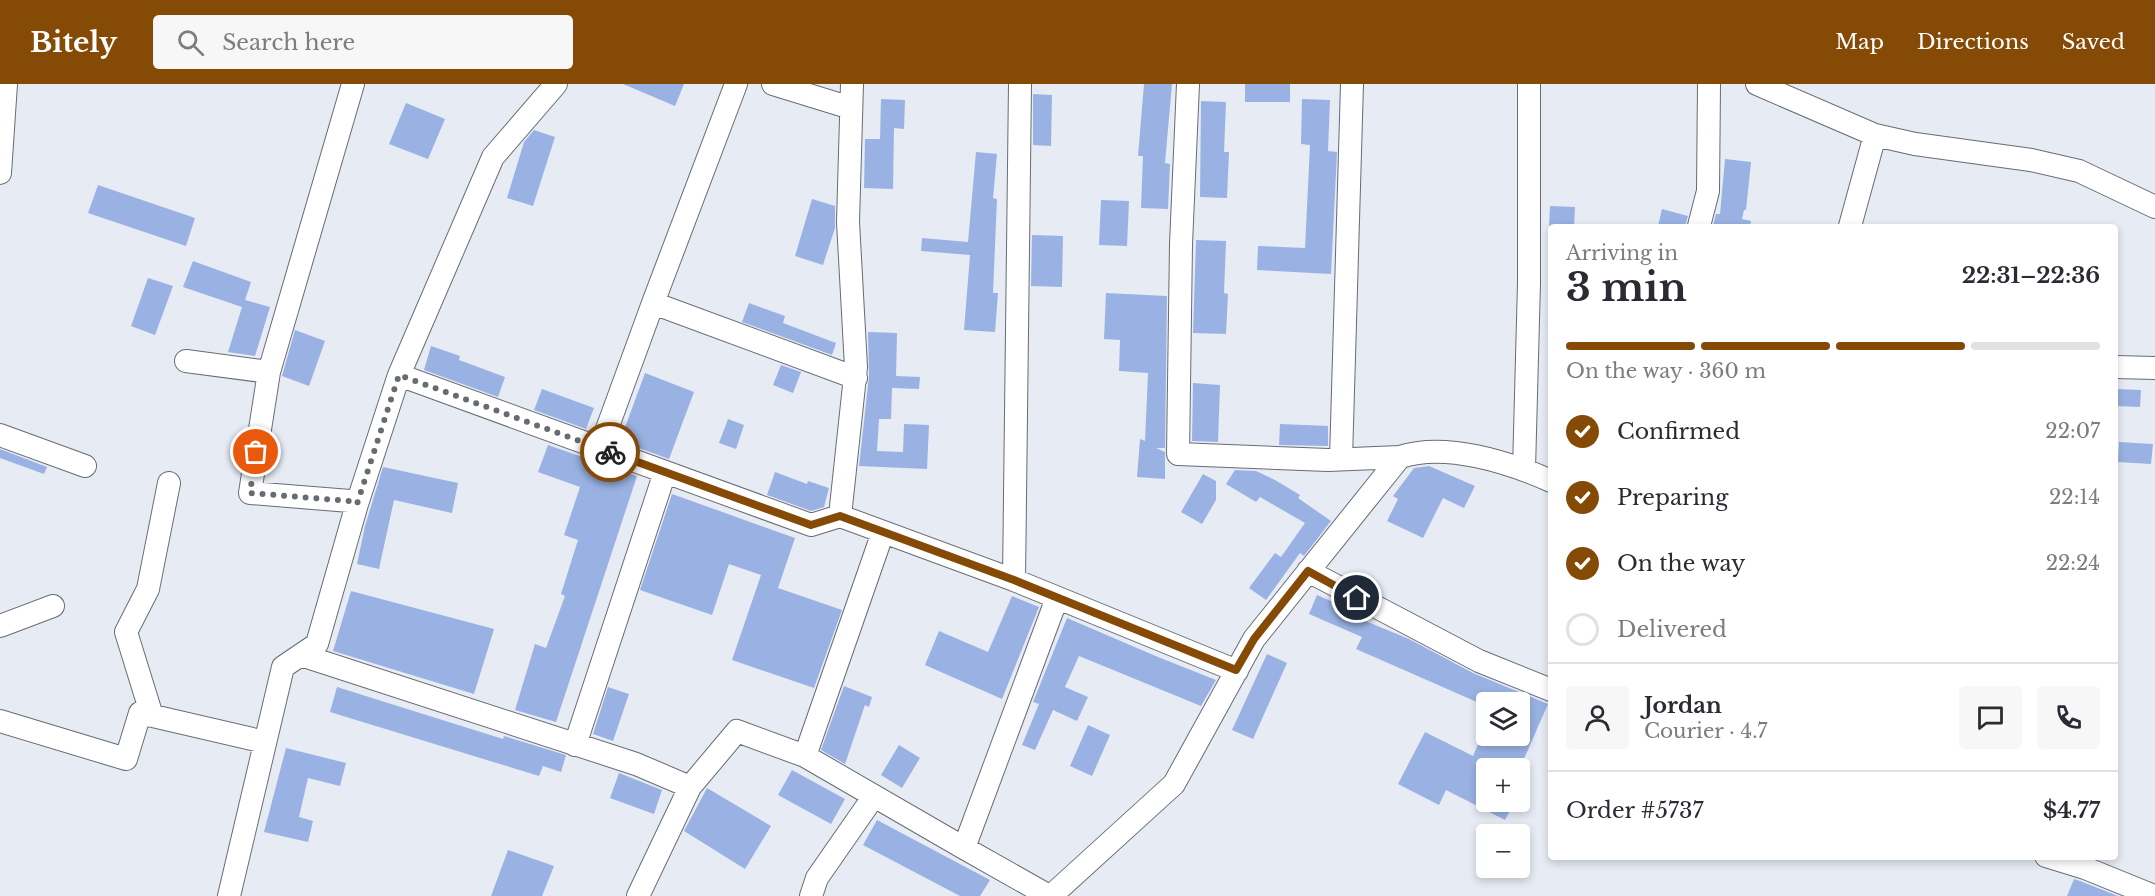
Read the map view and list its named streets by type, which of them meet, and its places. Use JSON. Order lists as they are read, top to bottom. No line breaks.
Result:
{"page":{"header":"Bitely","search":"Search here","nav":["Map","Directions","Saved"],"heading":["3 min","Arriving in","22:31–22:36"],"panel":["Jordan","Courier · 4.7","Order #5737","$4.77"],"bar":"On the way · 360 m","list":[["Confirmed","22:07"],["Preparing","22:14"],["On the way","22:24"],"Delivered"],"map_buttons":["+","−"]}}
